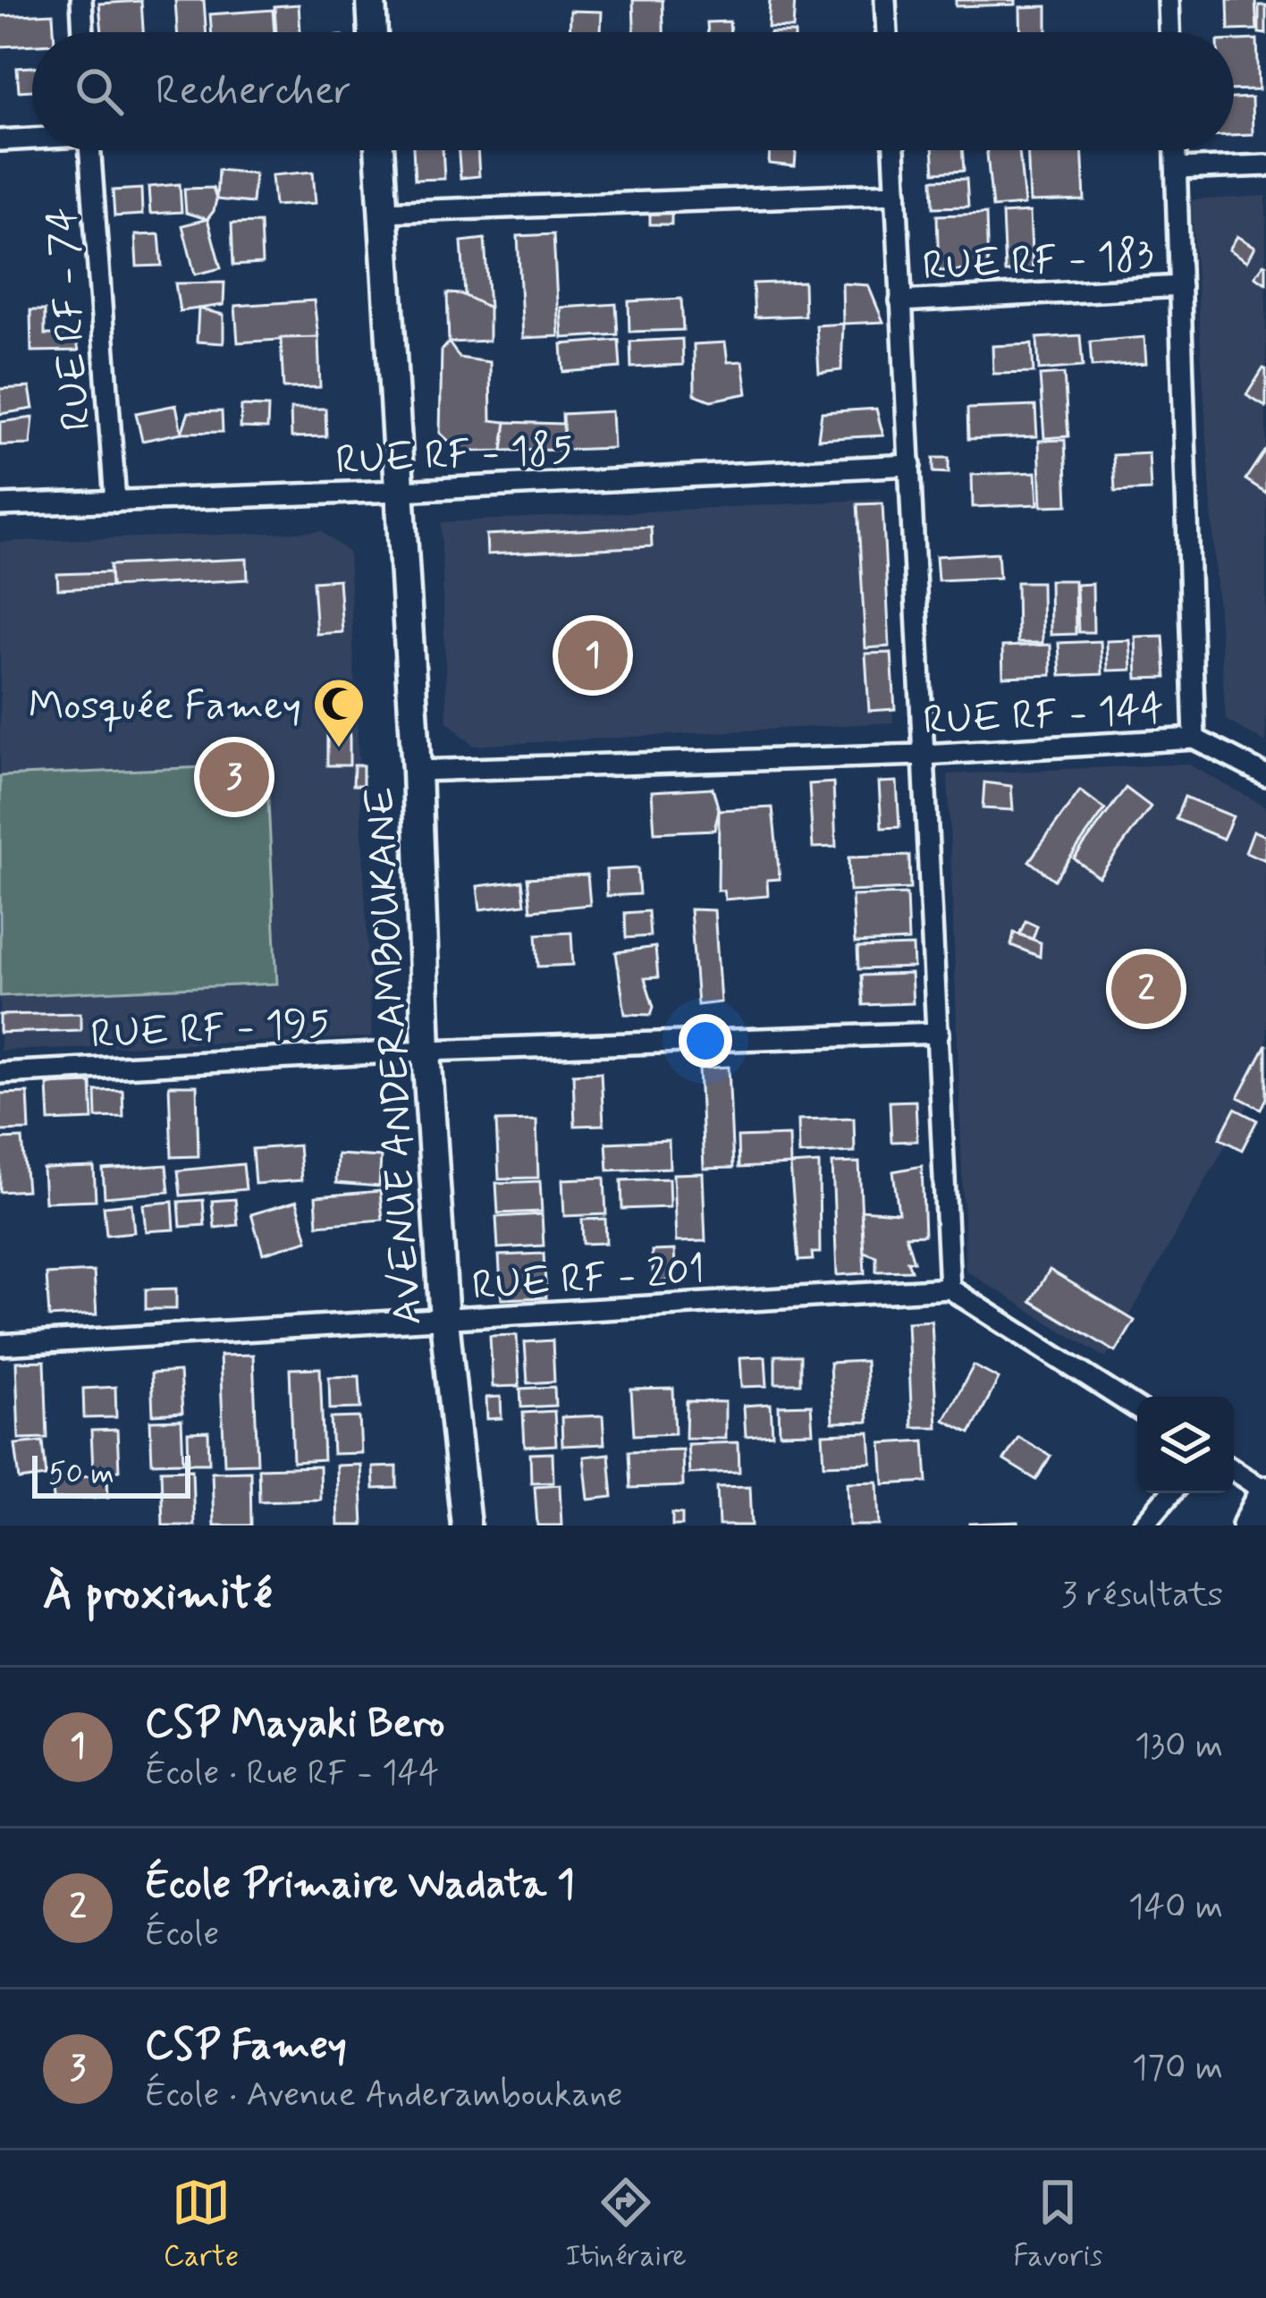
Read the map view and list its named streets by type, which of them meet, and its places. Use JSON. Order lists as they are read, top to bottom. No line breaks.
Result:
{"streets":{"street":["RUE RF - 183","RUE RF - 74","RUE RF - 185","RUE RF - 144","RUE RF - 195","AVENUE ANDERAMBOUKANE","RUE RF - 201"]},"crossings":[["RUE RF - 183","RUE RF - 144"],["RUE RF - 74","RUE RF - 185"],["RUE RF - 185","AVENUE ANDERAMBOUKANE"],["RUE RF - 144","AVENUE ANDERAMBOUKANE"],["RUE RF - 195","AVENUE ANDERAMBOUKANE"],["AVENUE ANDERAMBOUKANE","RUE RF - 201"]],"places":{"mosque":["Mosquée Famey"]},"scale_bar":"50 m","page":{"search":"Rechercher","pins":["1","3","2"],"scale":"50 m","heading":["À proximité","3 résultats"],"list":[{"mark":"1","name":"CSP Mayaki Bero","note":"École · Rue RF - 144","value":"130 m"},{"mark":"2","name":"École Primaire Wadata 1","note":"École","value":"140 m"},{"mark":"3","name":"CSP Famey","note":"École · Avenue Anderamboukane","value":"170 m"}],"nav":["Carte","Itinéraire","Favoris"]}}
